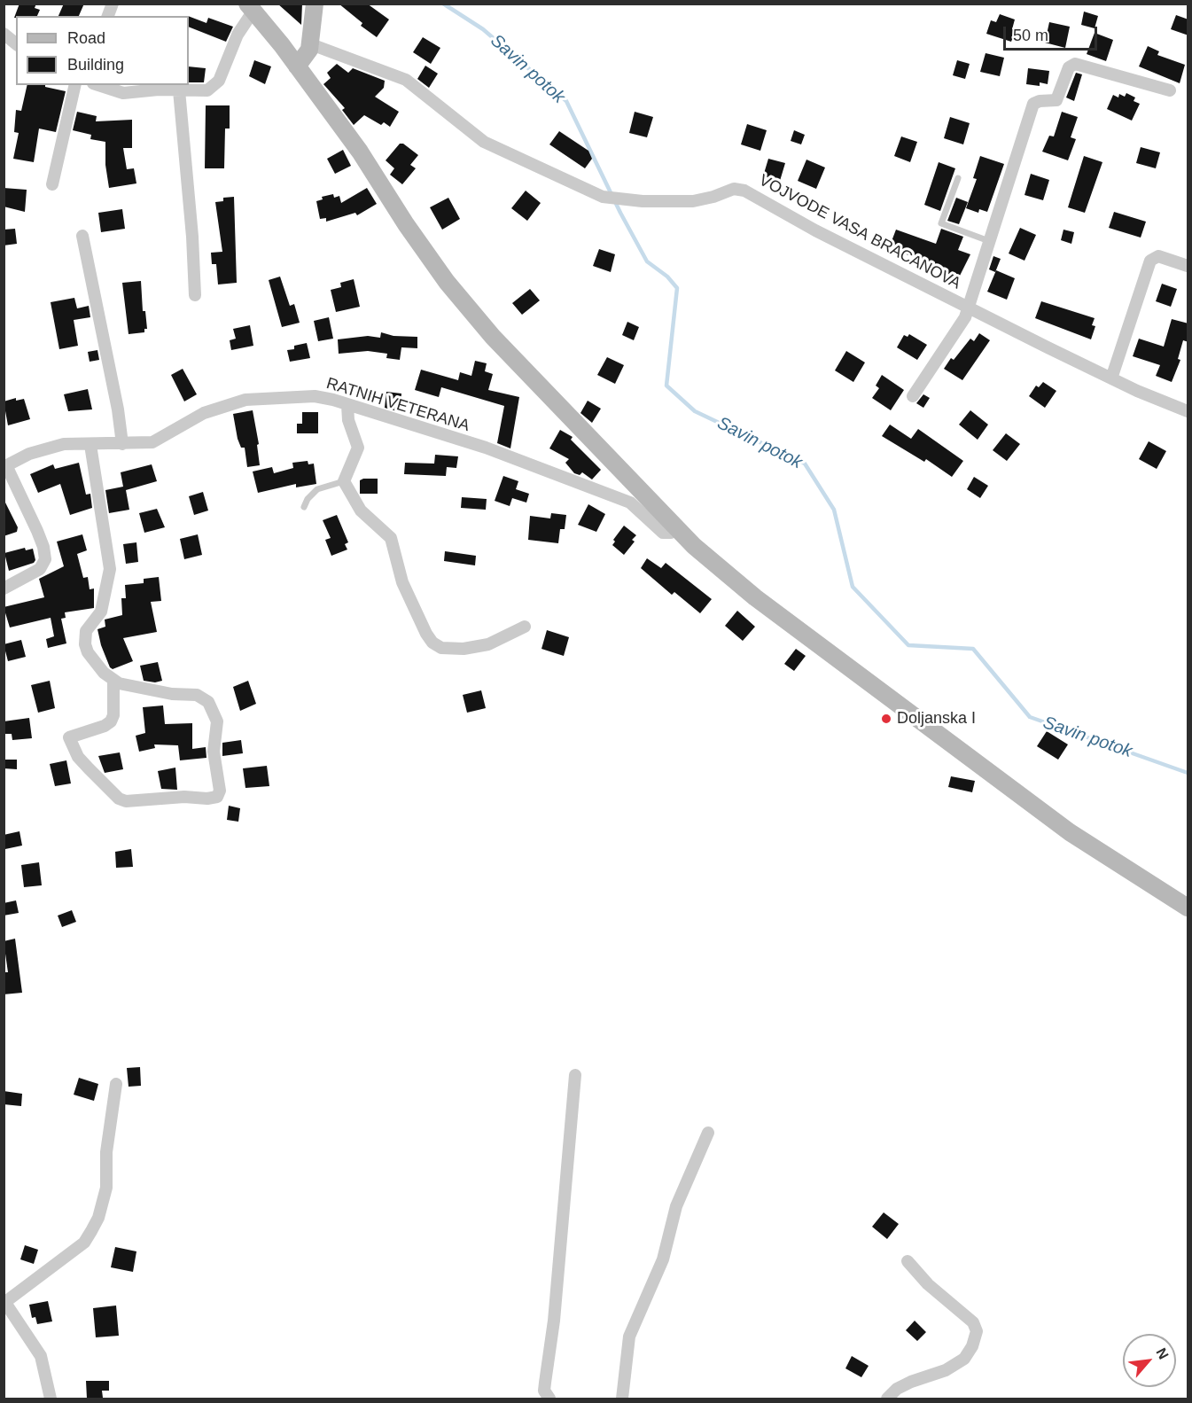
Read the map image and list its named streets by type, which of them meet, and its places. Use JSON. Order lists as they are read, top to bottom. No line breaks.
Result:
{"streets":{"street":["VOJVODE VASA BRACANOVA","RATNIH VETERANA"]},"water":["Savin potok"],"places":["Doljanska I"],"legend":["Road","Building"],"scale_bar":"50 m","north":"top right"}
